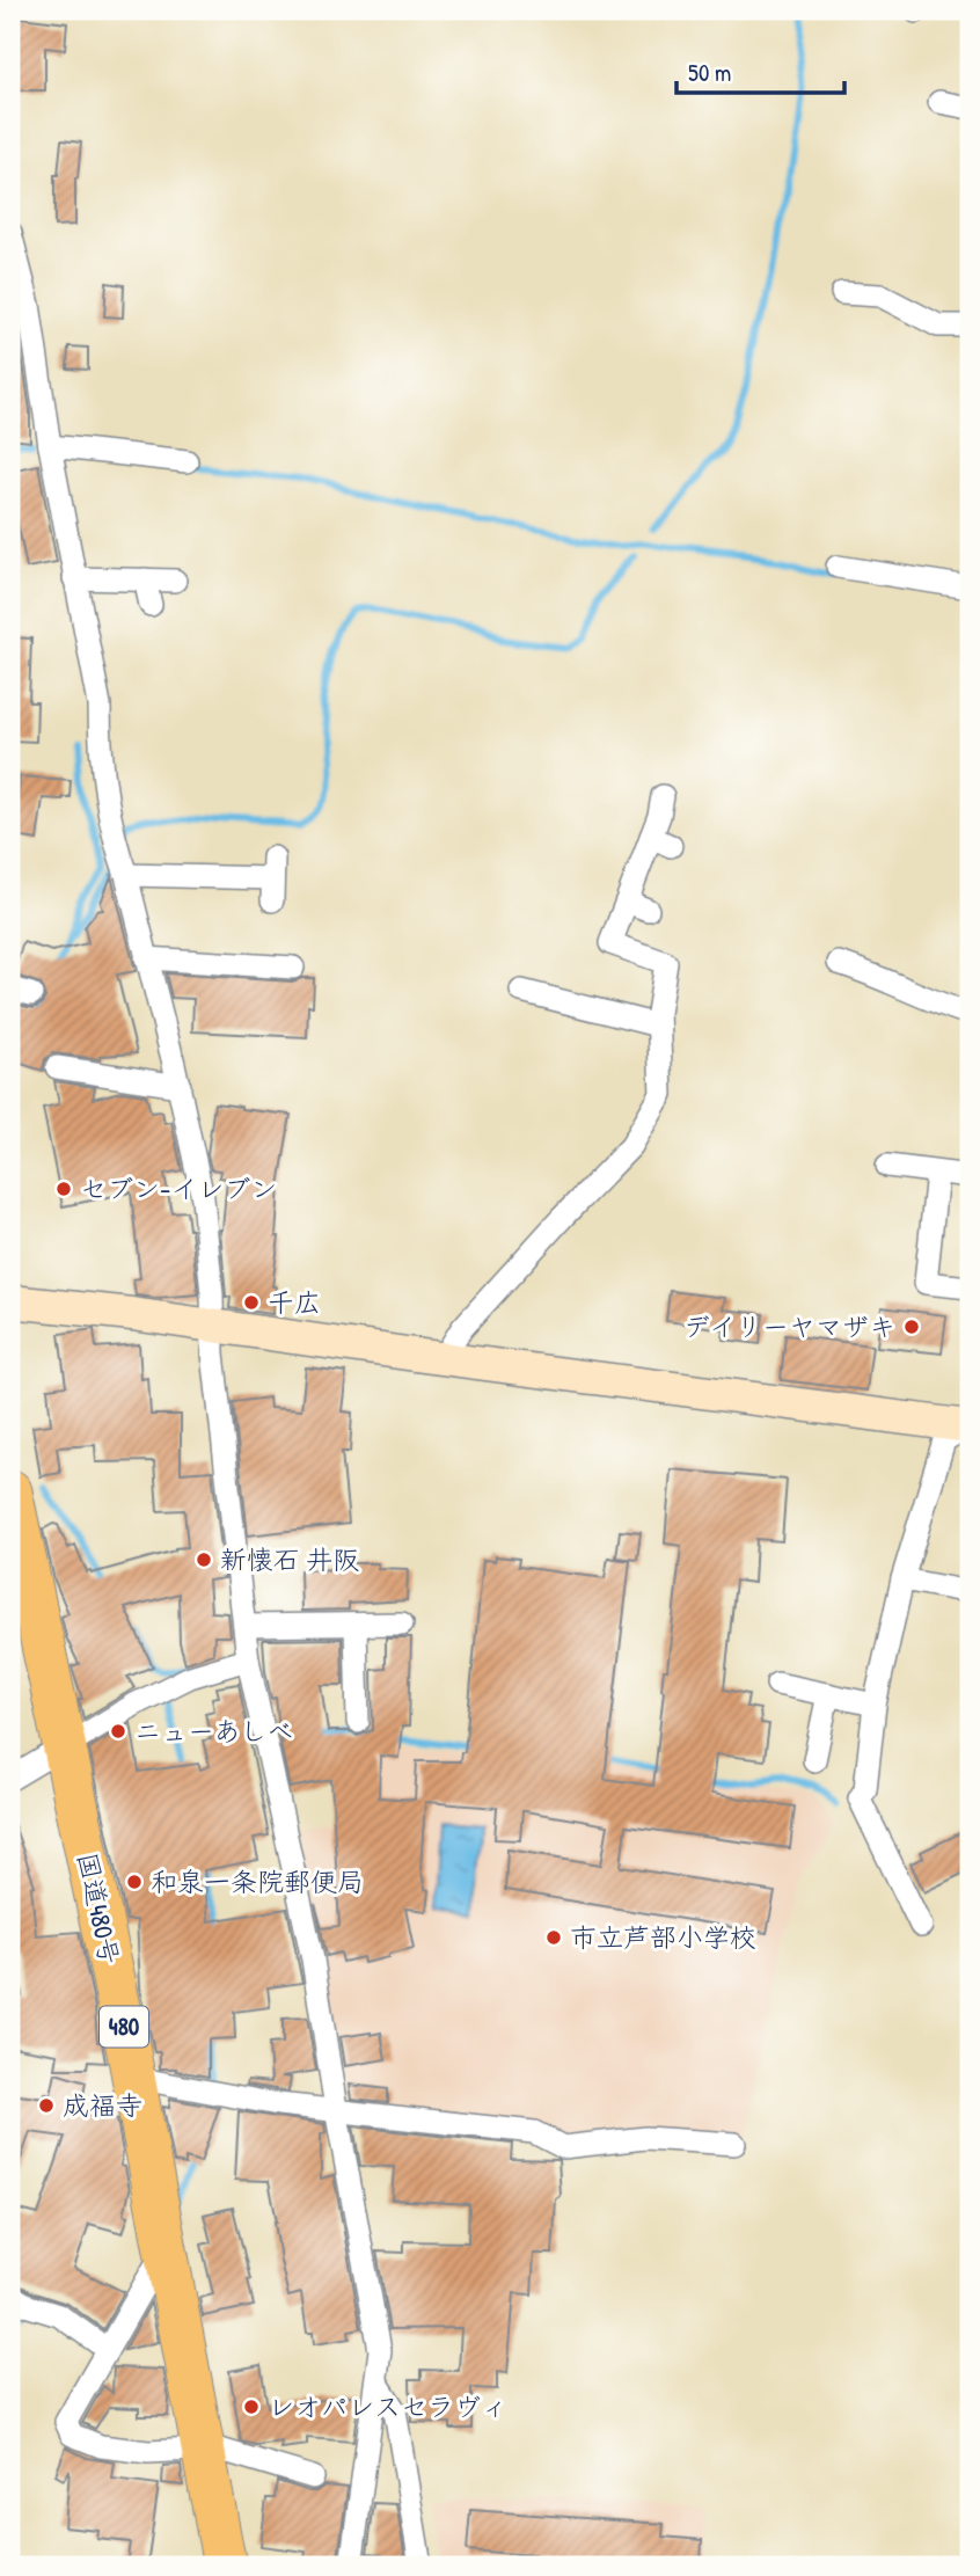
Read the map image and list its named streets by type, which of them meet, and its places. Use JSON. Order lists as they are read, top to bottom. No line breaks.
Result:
{"streets":{"highway":["国道480号","480"]},"places":["セブン-イレブン","千広","デイリーヤマザキ","新懐石 井阪","ニューあしべ","和泉一条院郵便局","市立芦部小学校","成福寺","レオパレスセラヴィ"],"scale_bar":"50 m"}
